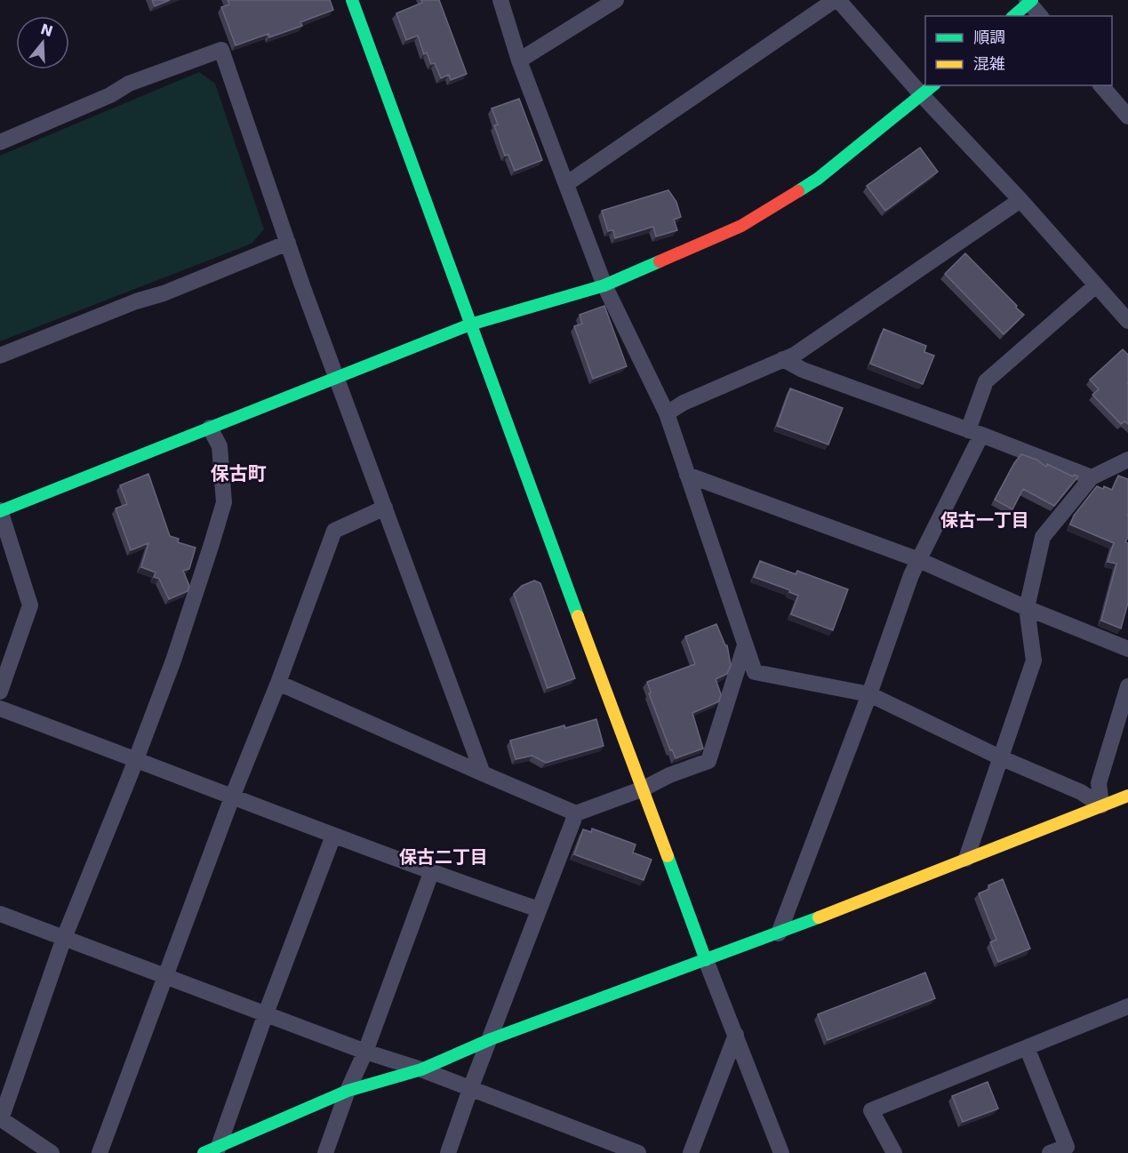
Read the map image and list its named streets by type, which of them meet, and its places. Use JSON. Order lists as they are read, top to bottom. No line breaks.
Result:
{"districts":["保古町","保古一丁目","保古二丁目"],"legend":["順調","混雑"],"north":"top"}
